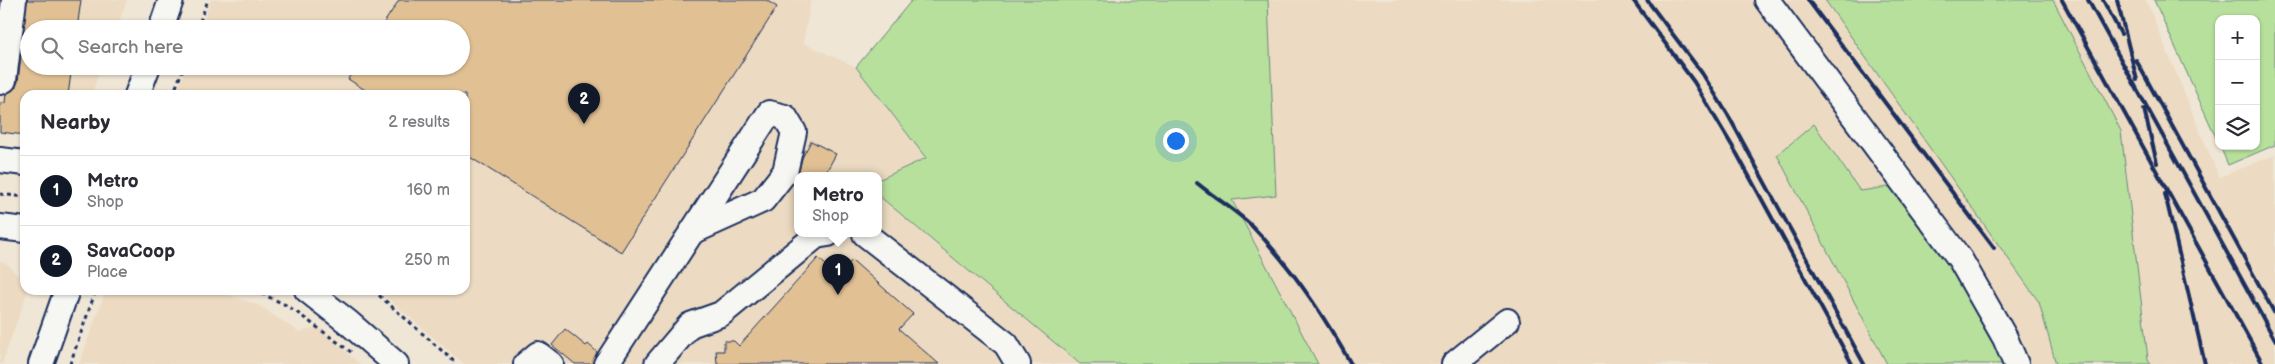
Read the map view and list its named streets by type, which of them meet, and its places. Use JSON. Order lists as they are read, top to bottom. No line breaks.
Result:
{"page":{"map_buttons":["+","−"],"search":"Search here","pins":["2","1"],"heading":["Nearby","2 results"],"list":[{"mark":"1","name":"Metro","note":"Shop","value":"160 m"},{"mark":"2","name":"SavaCoop","note":"Place","value":"250 m"}],"popup":["Metro","Shop"]}}
